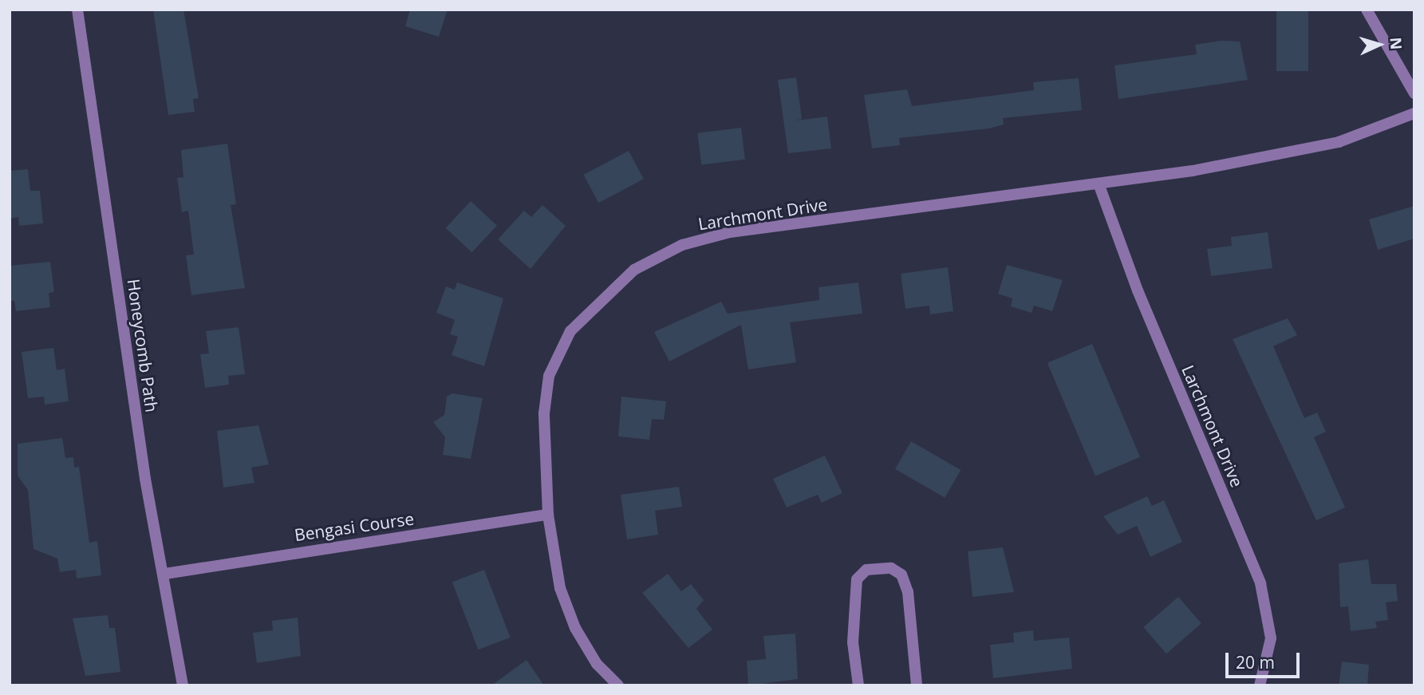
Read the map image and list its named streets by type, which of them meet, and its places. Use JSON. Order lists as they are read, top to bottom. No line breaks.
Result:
{"streets":{"street":["Larchmont Drive","Honeycomb Path","Bengasi Course"]},"crossings":[["Larchmont Drive","Bengasi Course"],["Honeycomb Path","Bengasi Course"]],"scale_bar":"20 m","north":"right"}
